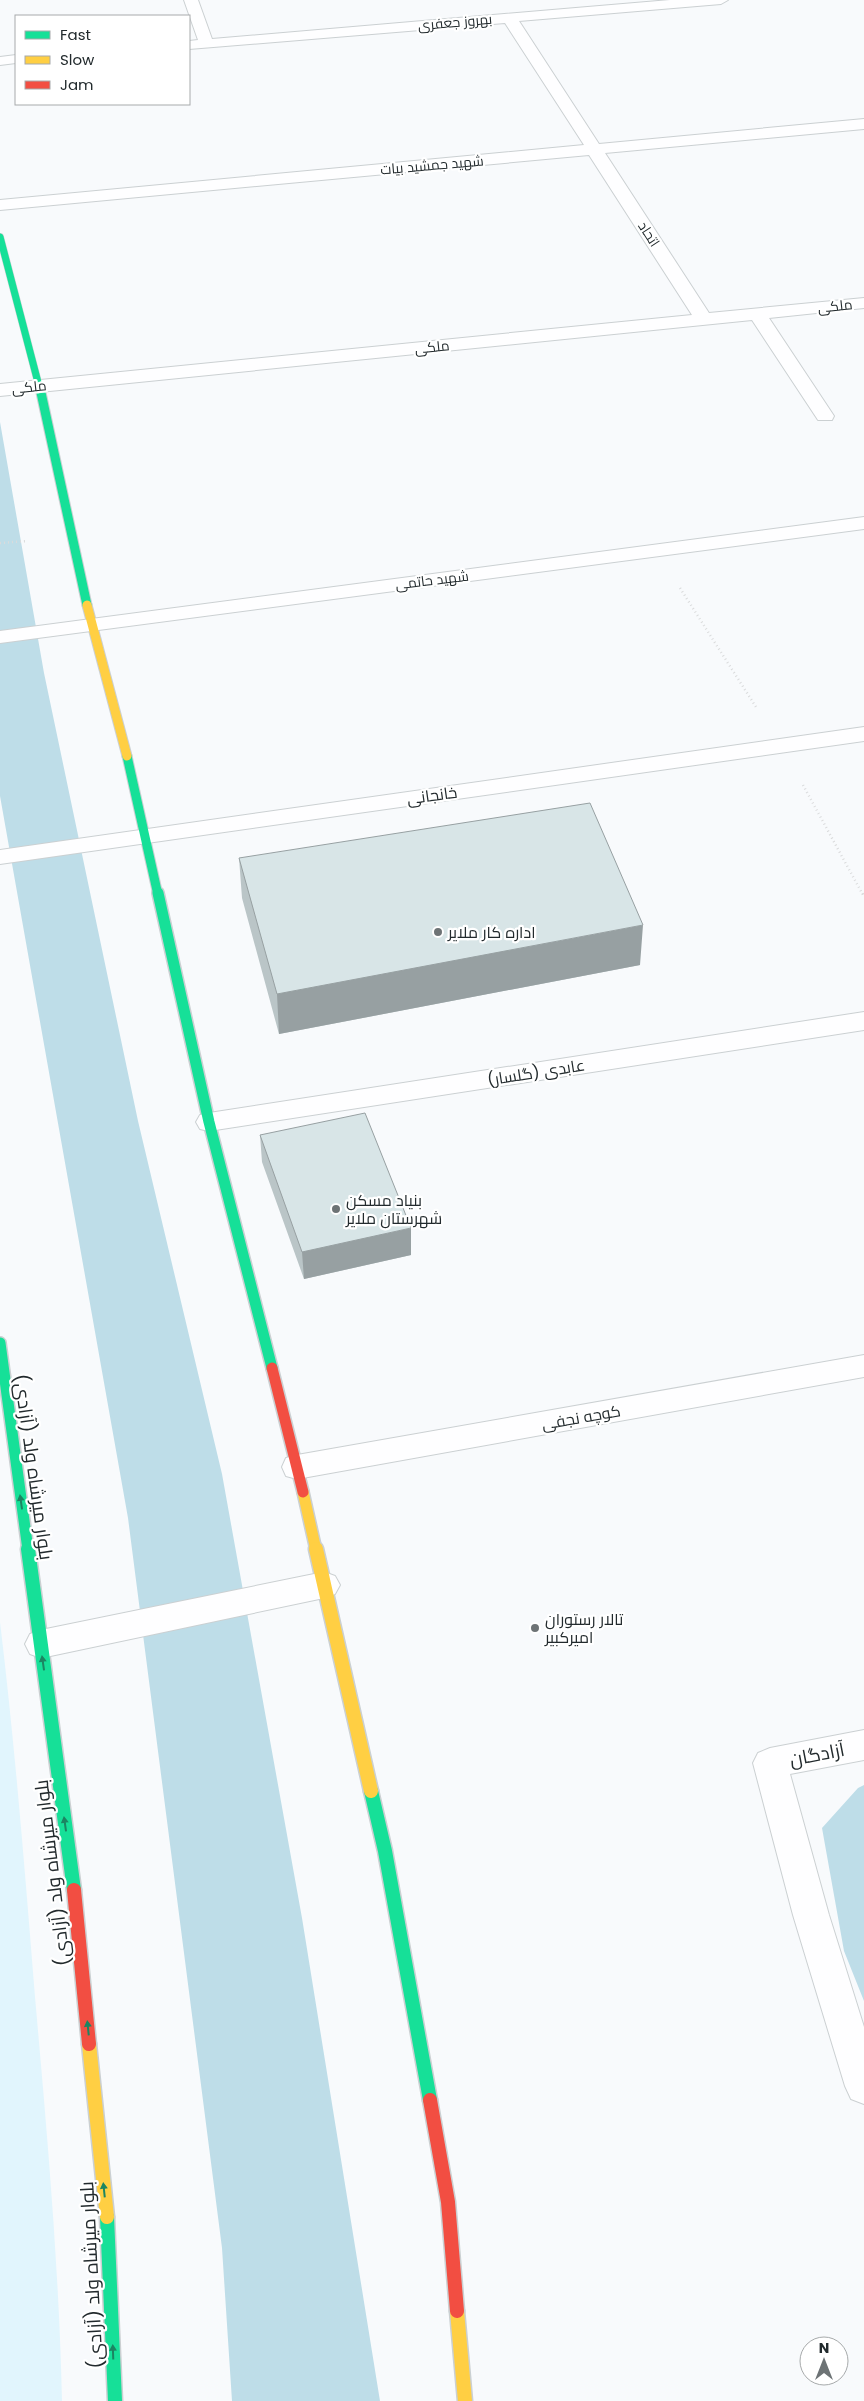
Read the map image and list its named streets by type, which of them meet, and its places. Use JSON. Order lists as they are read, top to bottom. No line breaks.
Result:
{"streets":{"street":["بهروز جعفری","شهید جمشید بیات","اتحاد","ملکی","شهید حاتمی","خانجانی","عابدی (گلسار)","کوچه نجفی","بلوار میرشاه ولد (آزادی)","آزادگان"]},"crossings":[["بهروز جعفری","اتحاد"],["شهید جمشید بیات","اتحاد"],["اتحاد","ملکی"]],"one_way":["بلوار میرشاه ولد (آزادی)"],"places":["اداره کار ملایر","بنیاد مسکن شهرستان ملایر","تالار رستوران امیرکبیر"],"legend":["Fast","Slow","Jam"],"north":"top"}
